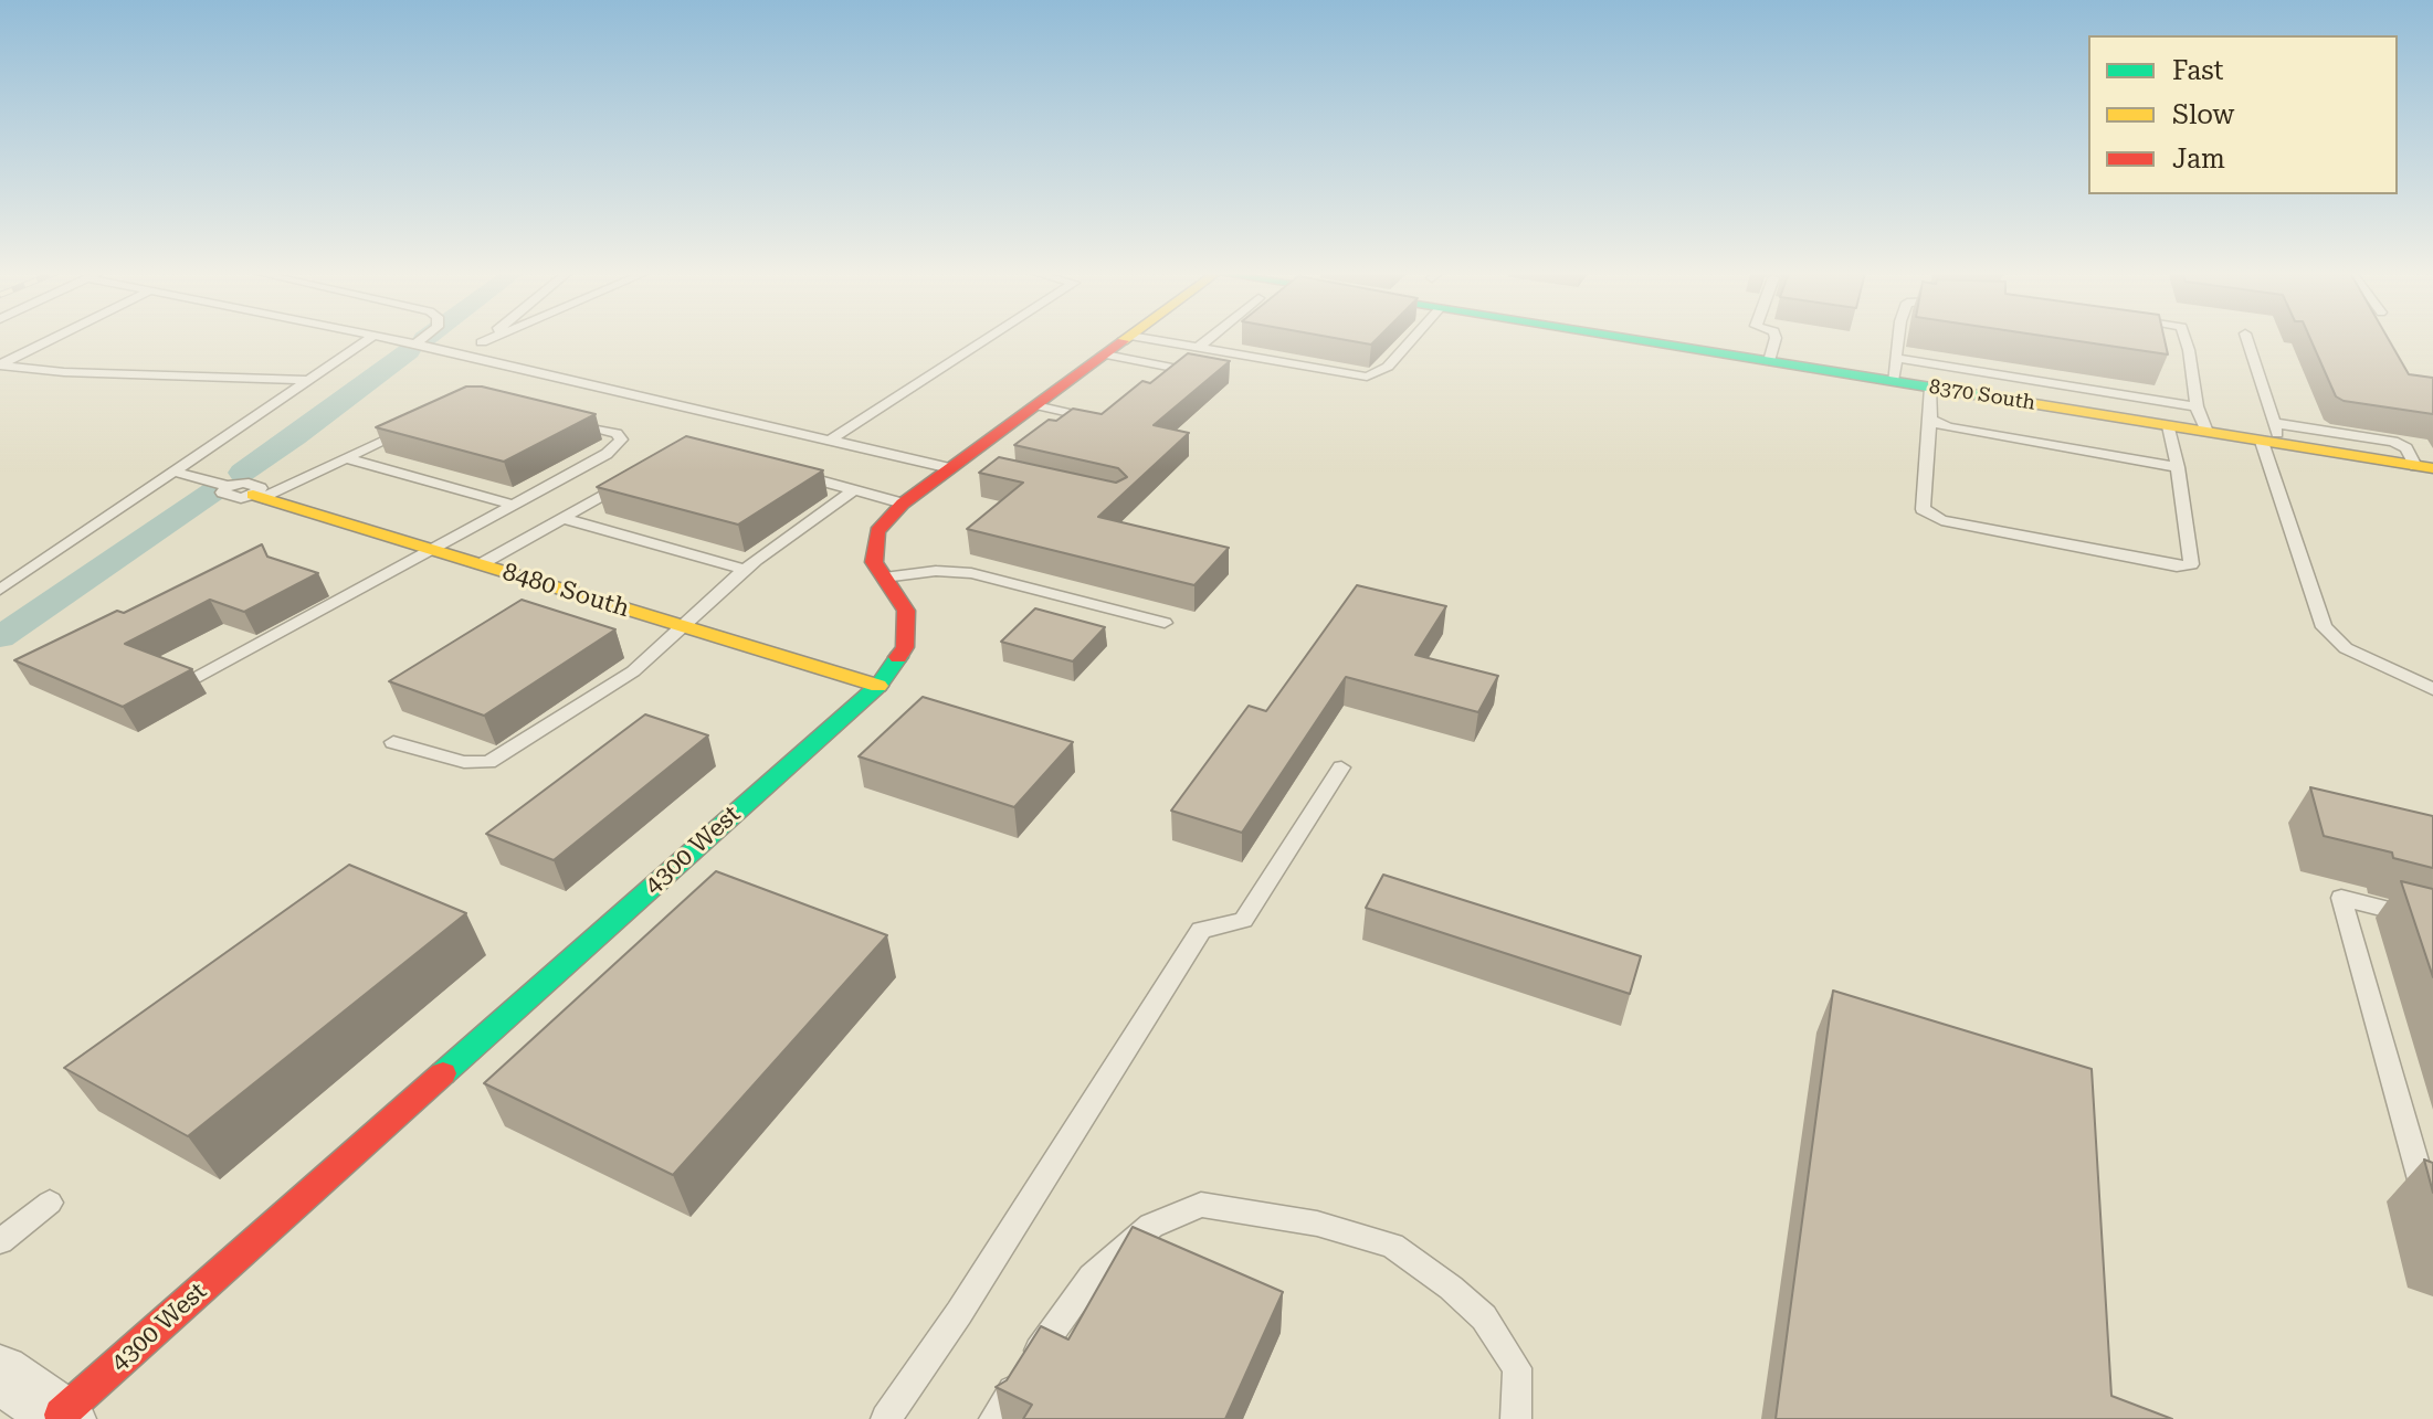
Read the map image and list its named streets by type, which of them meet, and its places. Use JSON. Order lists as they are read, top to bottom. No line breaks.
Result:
{"streets":{"street":["8370 South","8480 South","4300 West"]},"crossings":[["8480 South","4300 West"]],"legend":["Fast","Slow","Jam"]}
